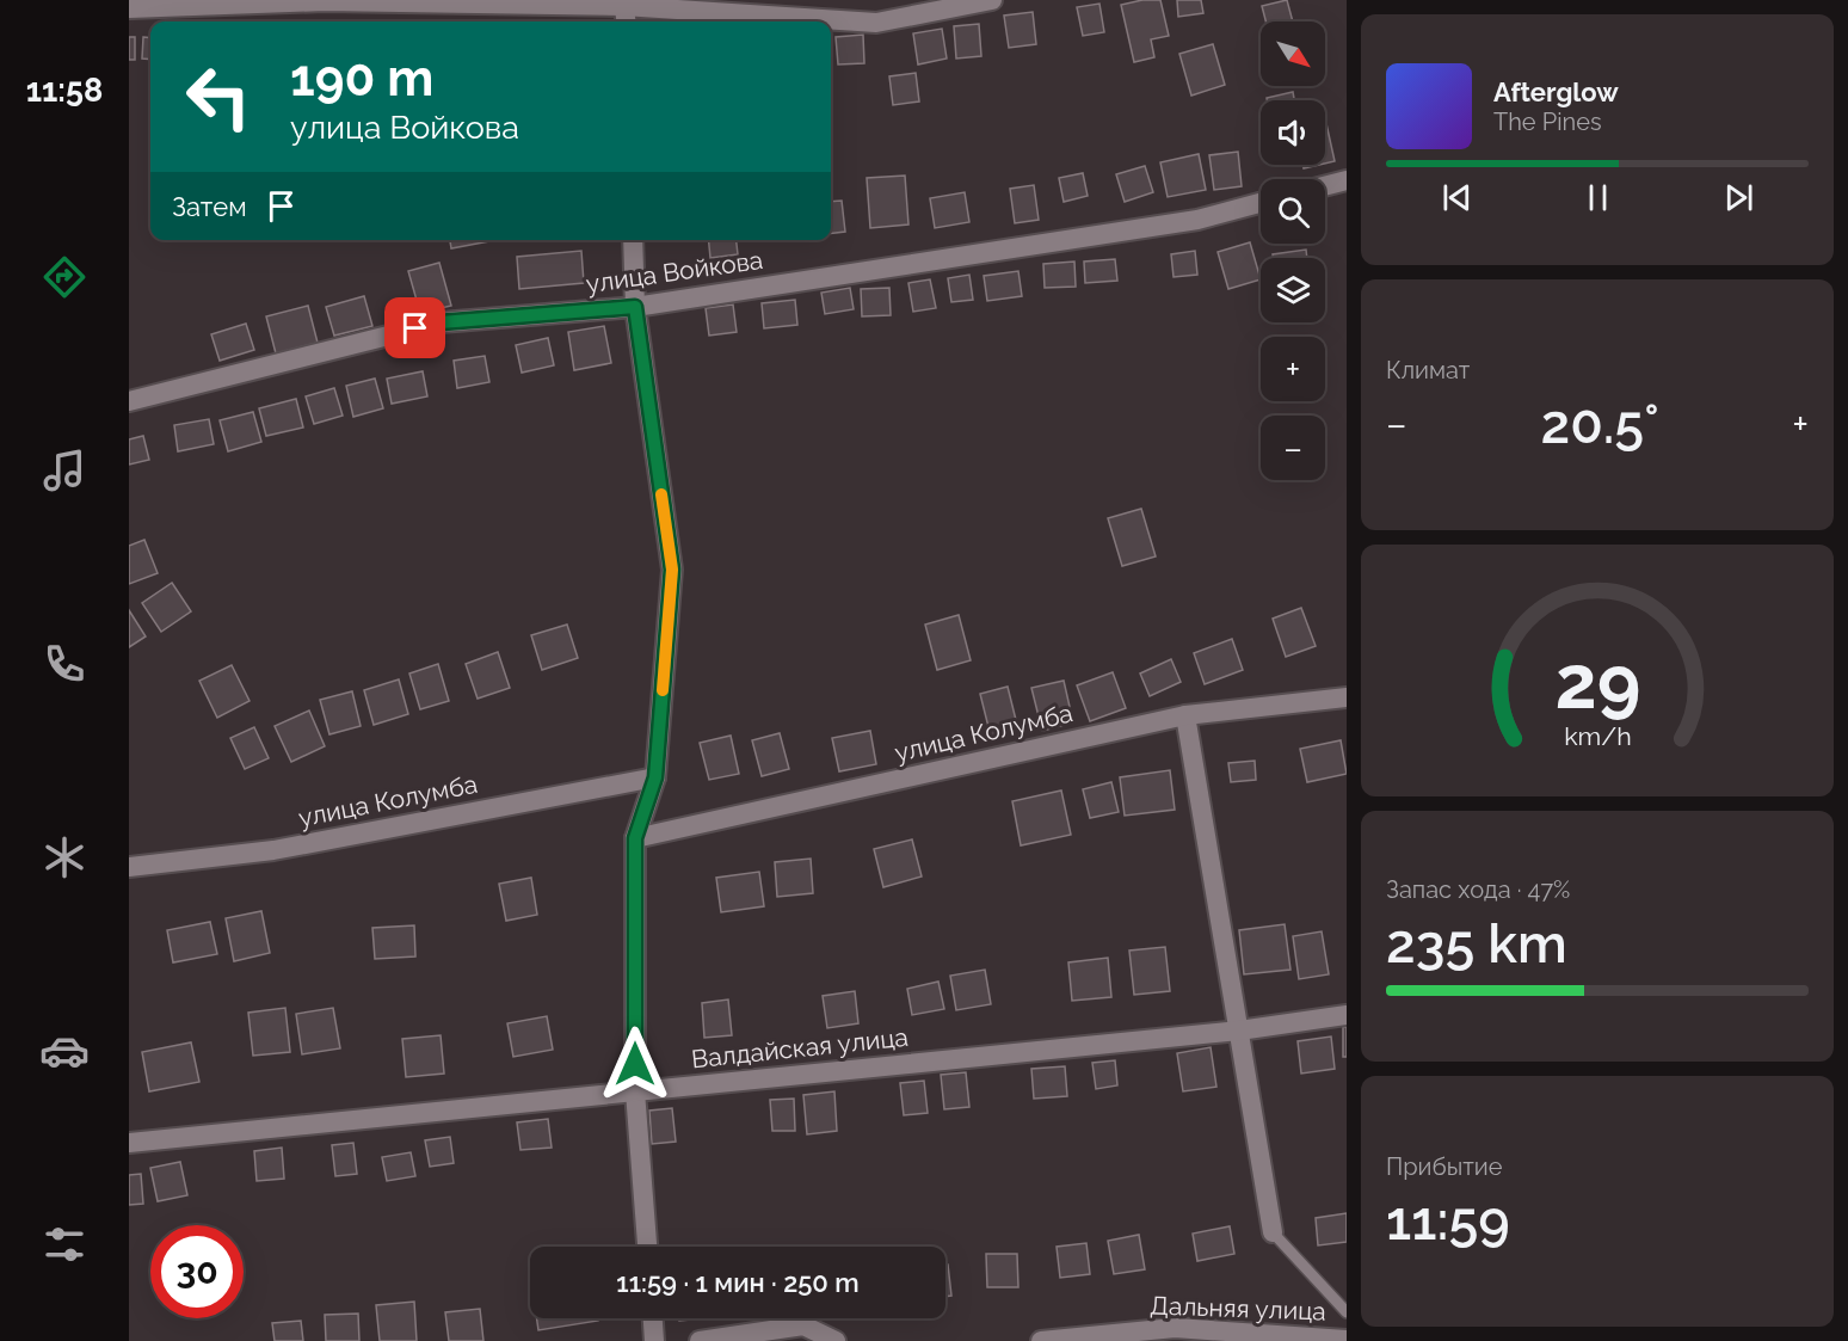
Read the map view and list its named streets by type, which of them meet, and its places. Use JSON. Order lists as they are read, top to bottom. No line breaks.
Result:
{"streets":{"street":["улица Войкова","улица Колумба","Валдайская улица","Дальняя улица"]},"north":"bottom right","page":{"tabs":"11:58","map_buttons":["+","−"],"turn":["190 m","улица Войкова"],"song":["Afterglow","The Pines"],"then":"Затем","tile":["Климат",["Запас хода · 47%","235 km"],["Прибытие","11:59"]],"heat":["−","20.5°","+"],"limit":"30","trip":"11:59 · 1 мин · 250 m","gauge":["29","km/h"]}}
